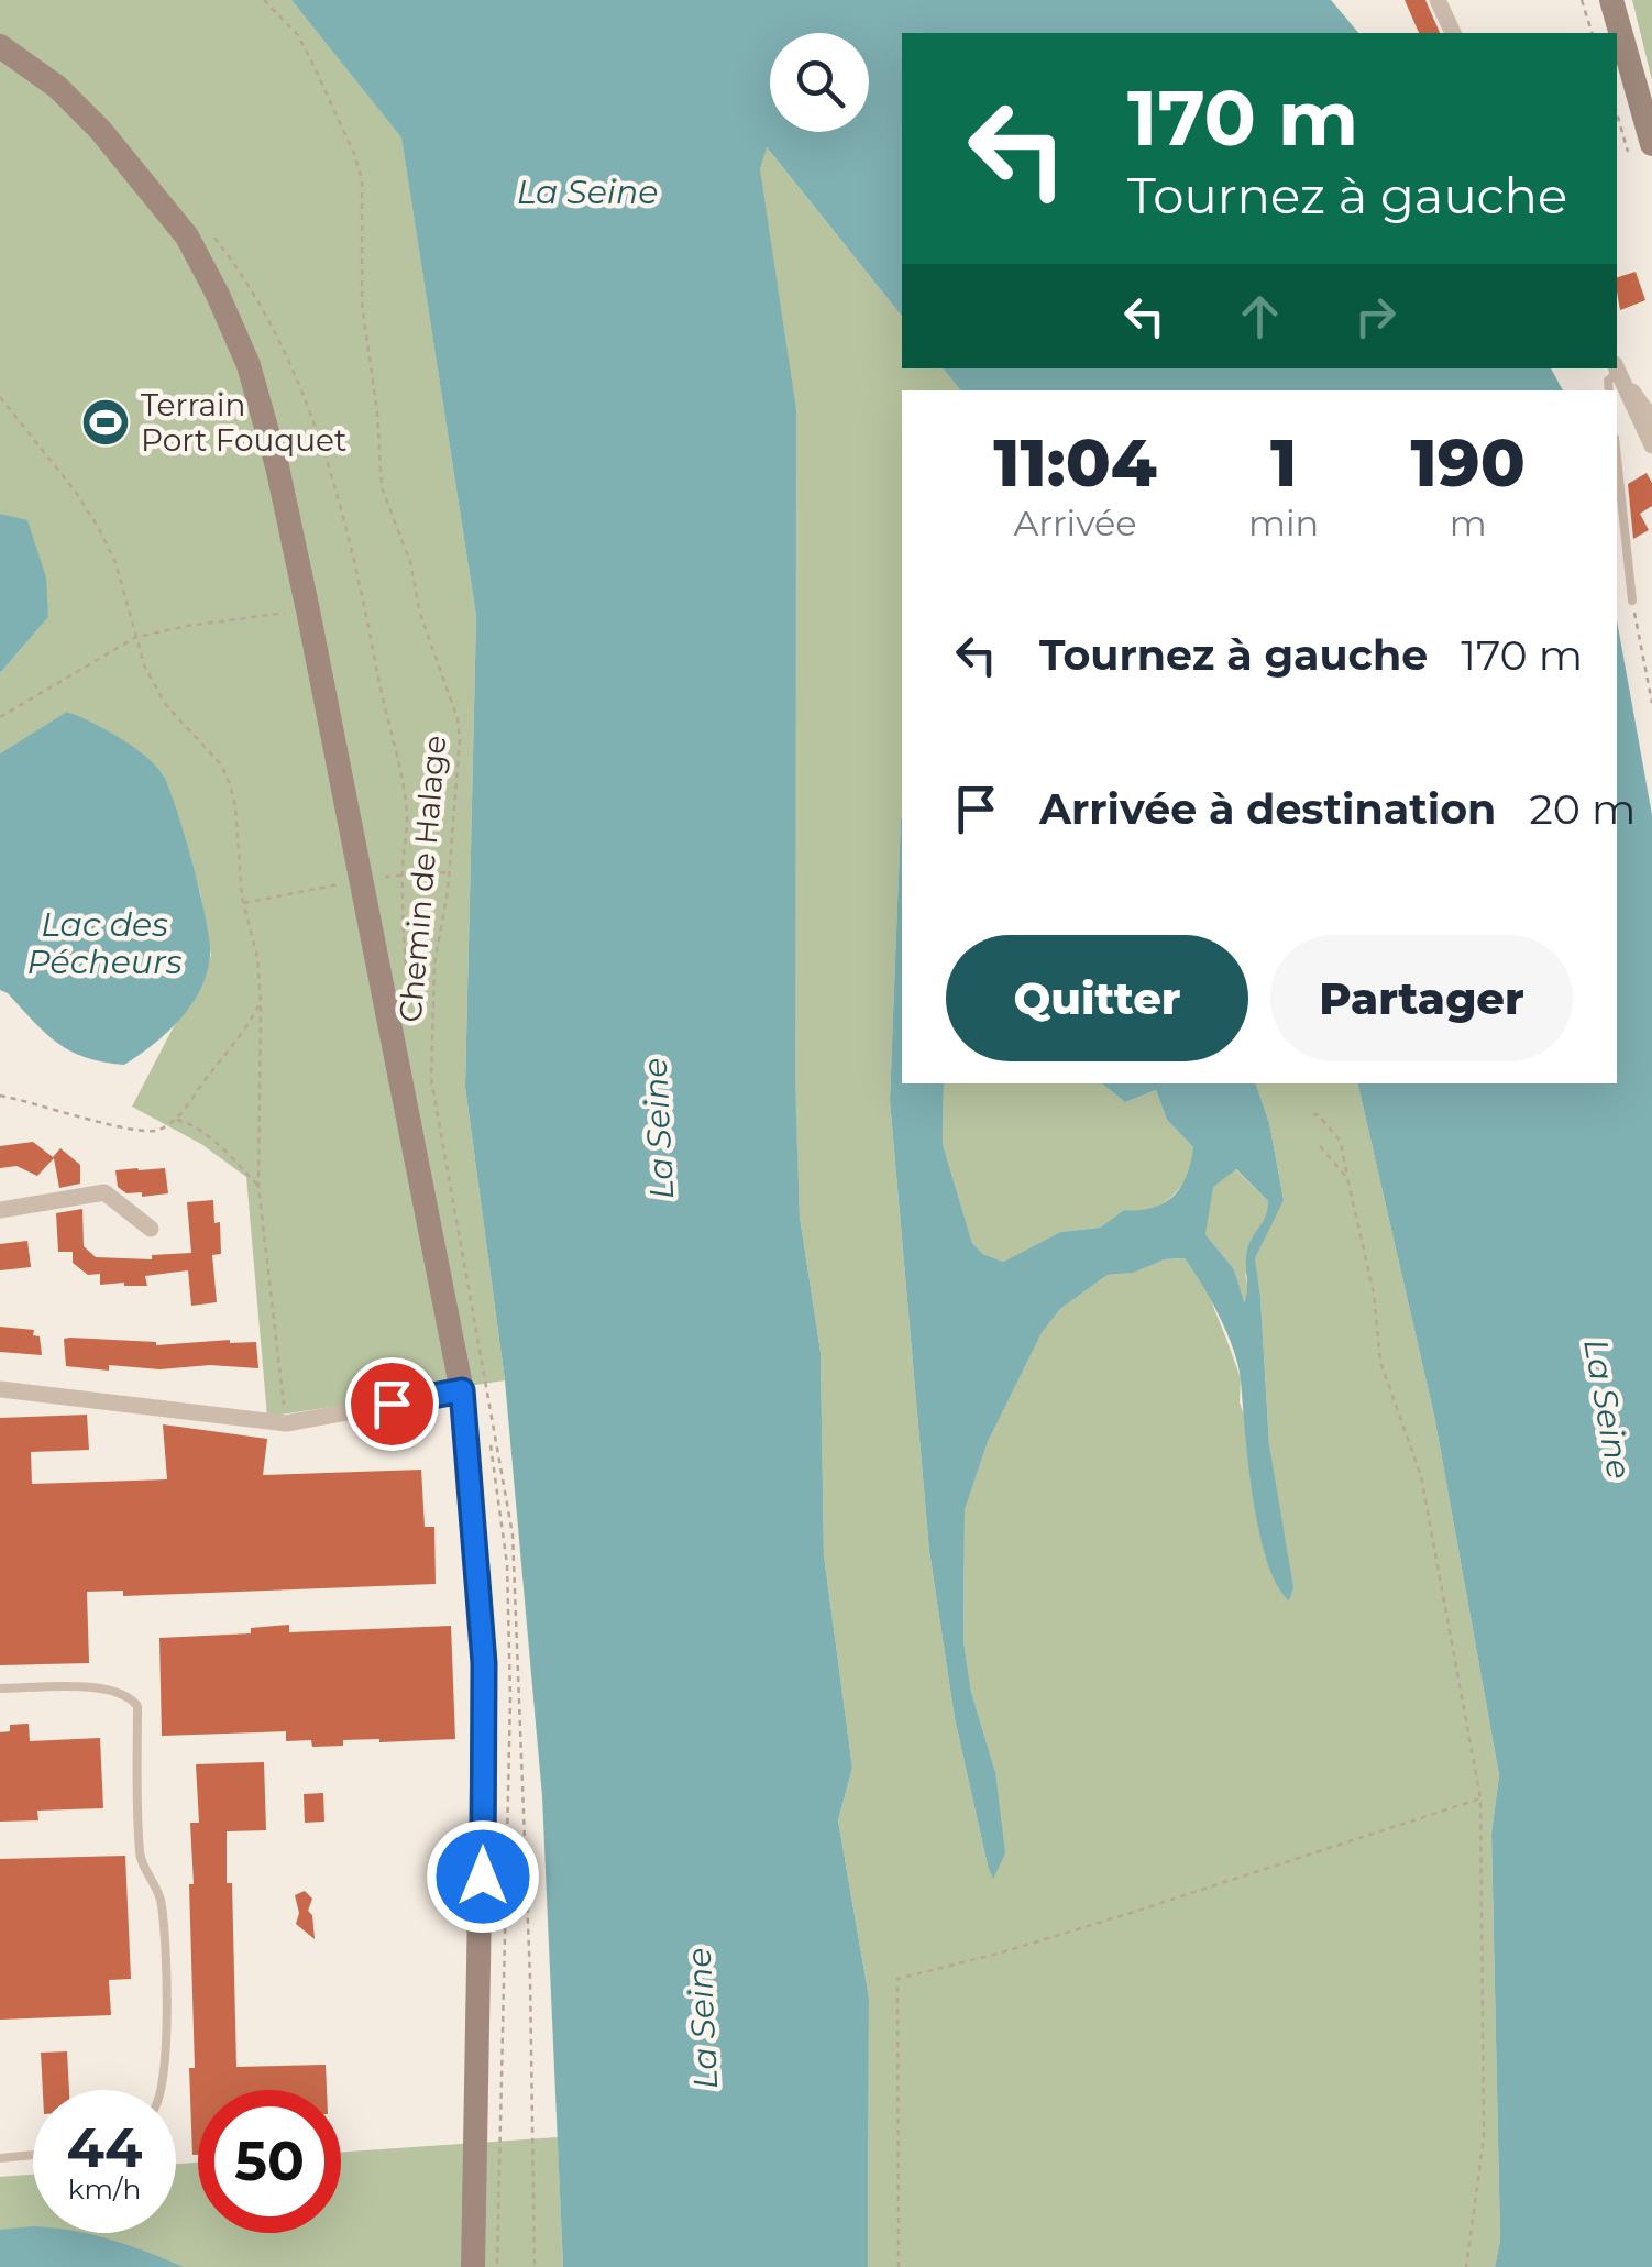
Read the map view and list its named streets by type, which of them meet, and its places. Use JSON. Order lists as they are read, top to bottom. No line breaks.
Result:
{"streets":{"path":["Chemin de Halage"]},"water":["La Seine","Lac des Pécheurs"],"places":{"sports":["Terrain Port Fouquet"]},"page":{"turn":["170 m","Tournez à gauche"],"eta":["11:04","Arrivée","1","min","190","m"],"list":[{"name":"Tournez à gauche","value":"170 m"},{"name":"Arrivée à destination","value":"20 m"}],"buttons":["Quitter","Partager"],"speed":"44 km/h","limit":"50"}}
